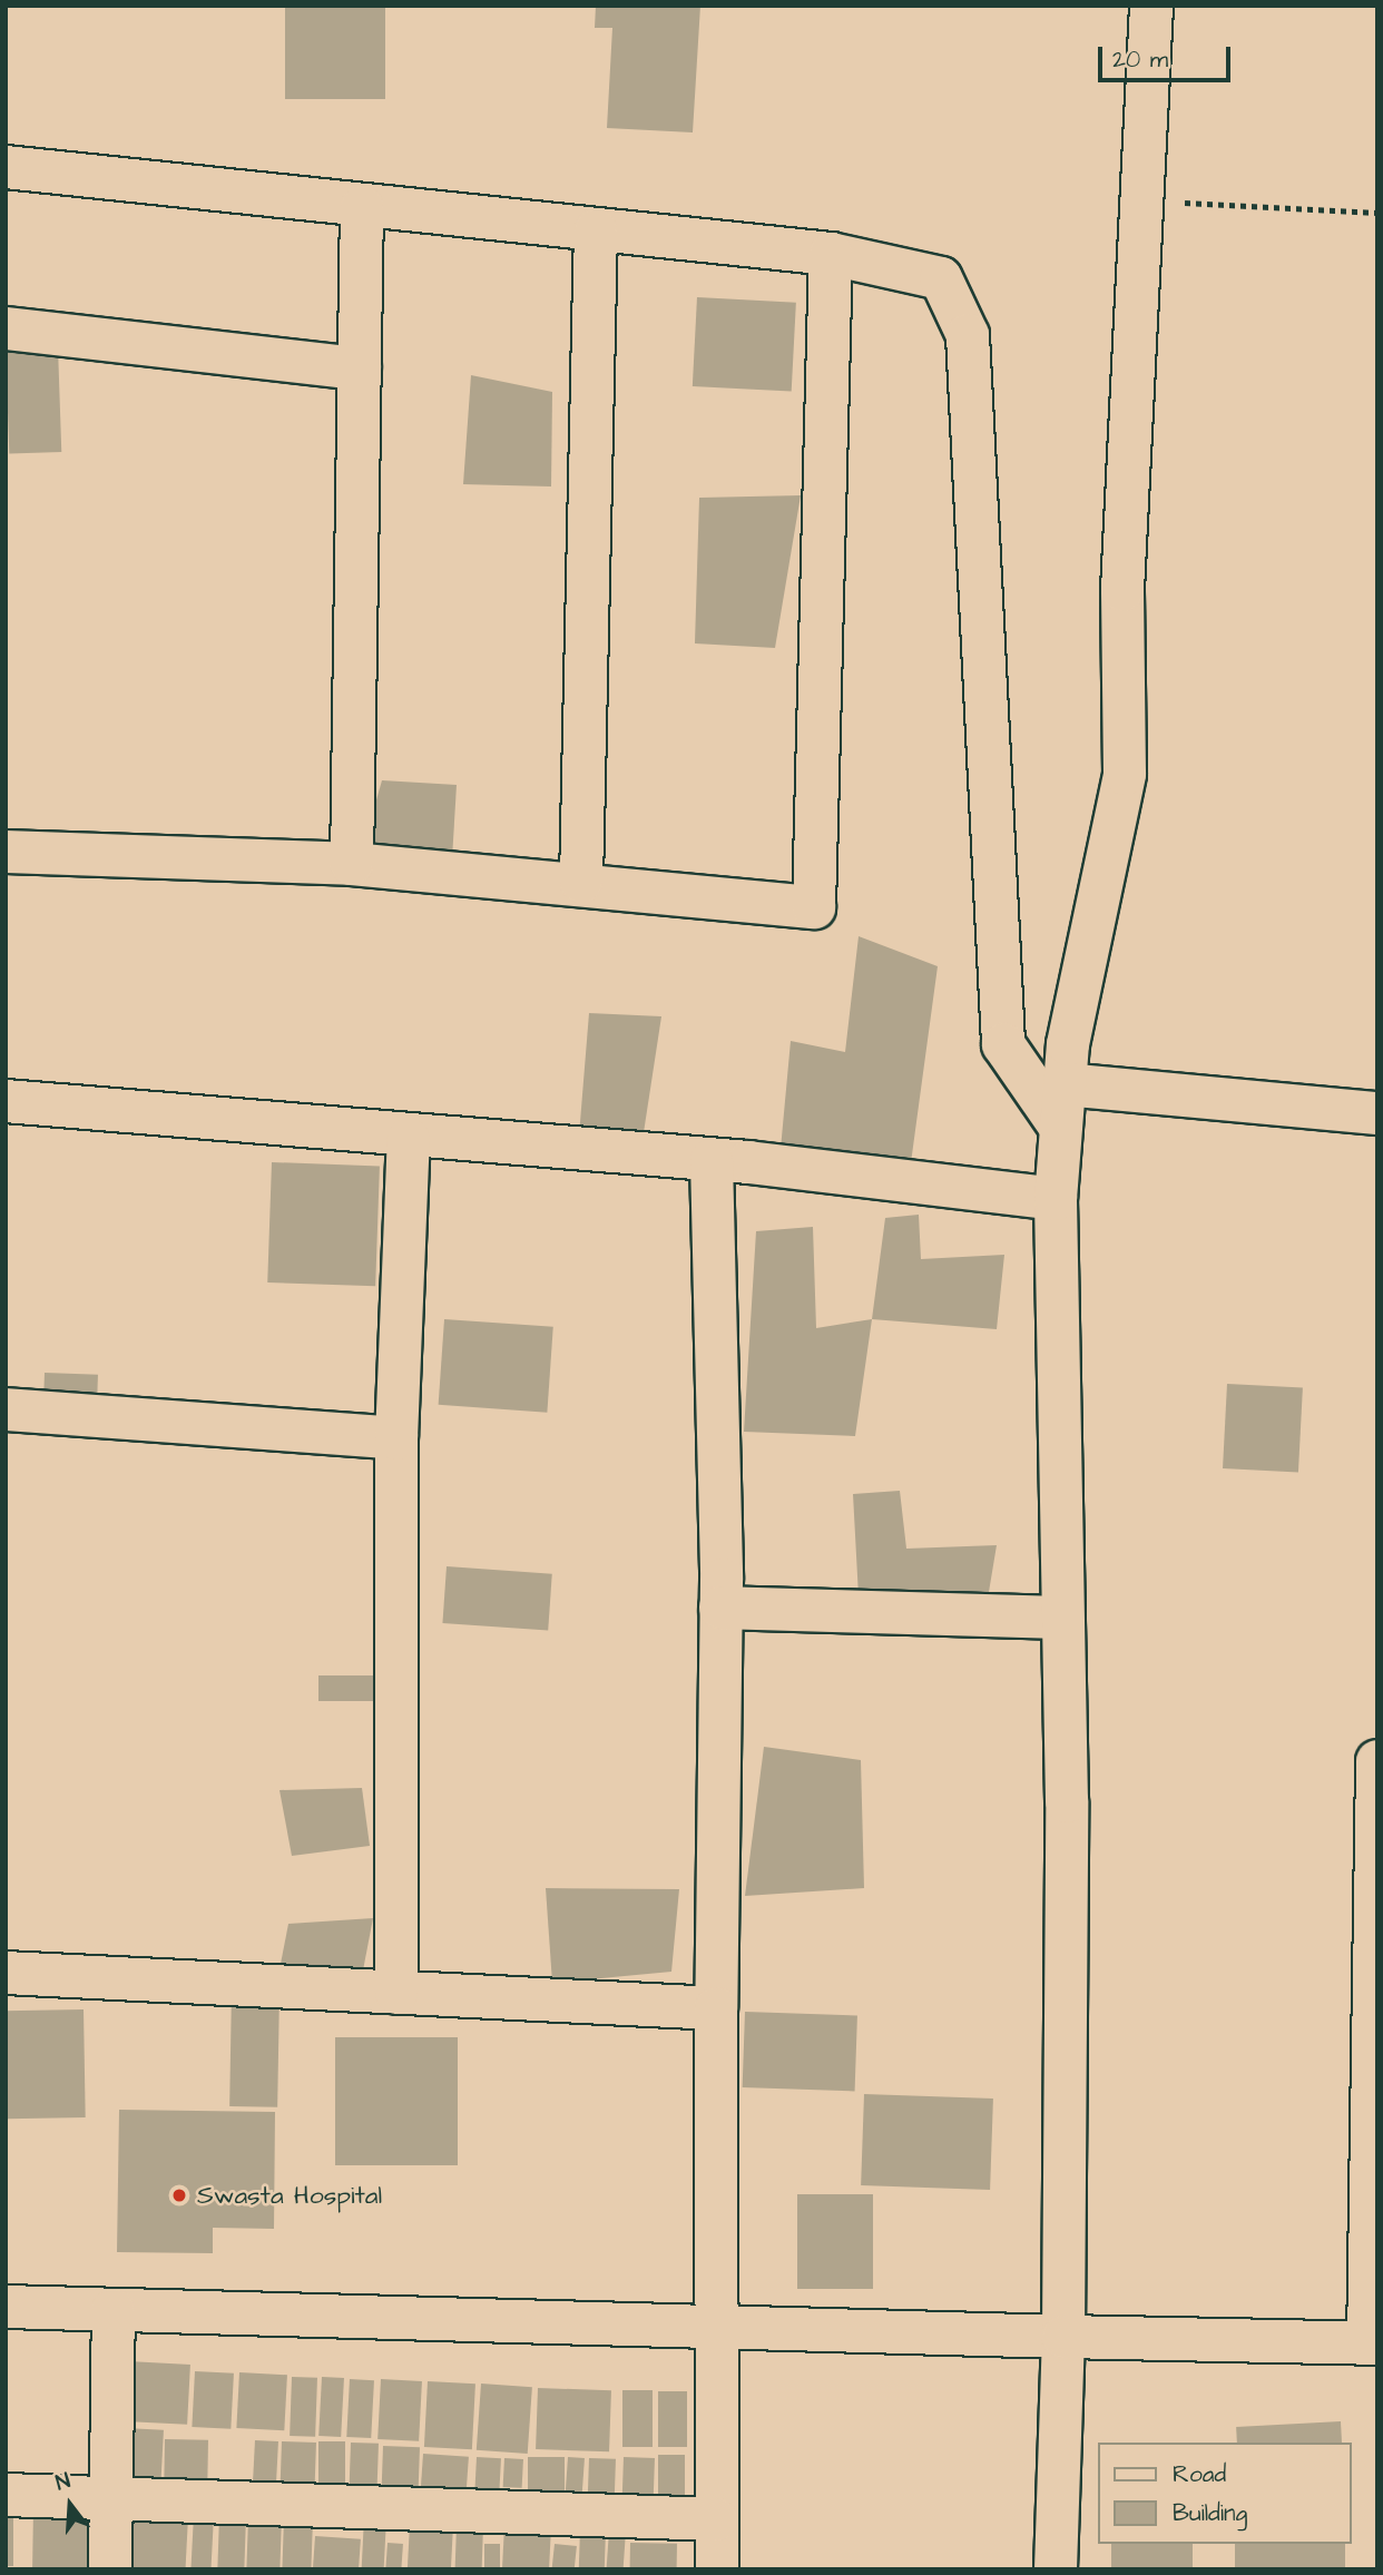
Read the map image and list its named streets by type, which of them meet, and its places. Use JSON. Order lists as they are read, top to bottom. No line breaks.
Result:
{"places":["Swasta Hospital"],"legend":["Road","Building"],"scale_bar":"20 m","north":"top"}
